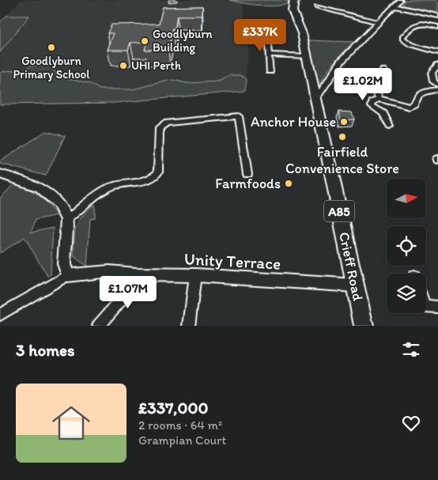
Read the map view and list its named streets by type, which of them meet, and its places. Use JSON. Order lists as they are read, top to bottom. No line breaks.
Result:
{"streets":{"main road":["A85","Crieff Road"],"street":["Unity Terrace"]},"crossings":[["Unity Terrace","Crieff Road"]],"places":["Goodlyburn Building","Goodlyburn Primary School","UHI Perth","Anchor House","Fairfield Convenience Store","Farmfoods"],"north":"right","page":{"price":["£337K","£1.02M","£1.07M"],"heading":"3 homes","list":[{"name":"£337,000","note":"2 rooms · 64 m² · Grampian Court"}]}}
